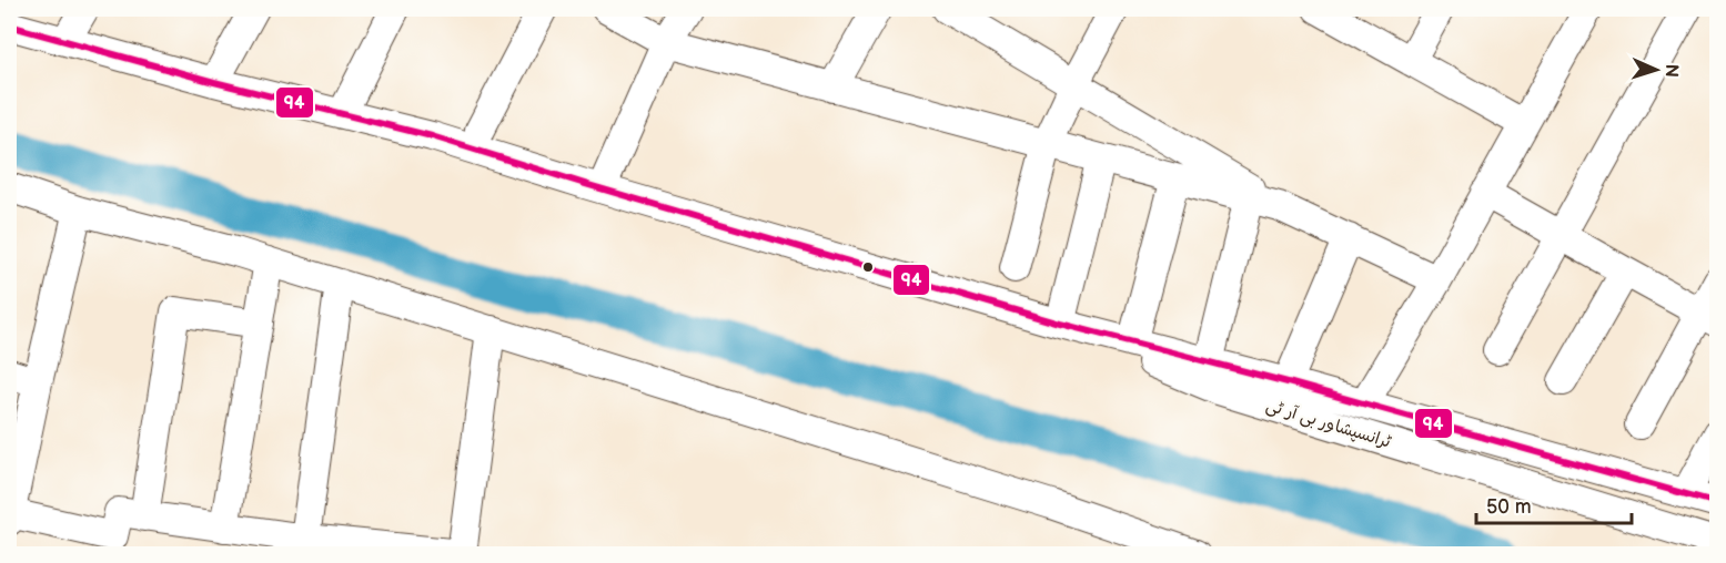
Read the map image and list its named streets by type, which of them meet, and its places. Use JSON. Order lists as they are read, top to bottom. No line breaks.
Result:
{"streets":{"street":["ٹرانسپشاور بی آر ٹی"]},"lines":["transit line 94"],"scale_bar":"50 m","north":"right"}
